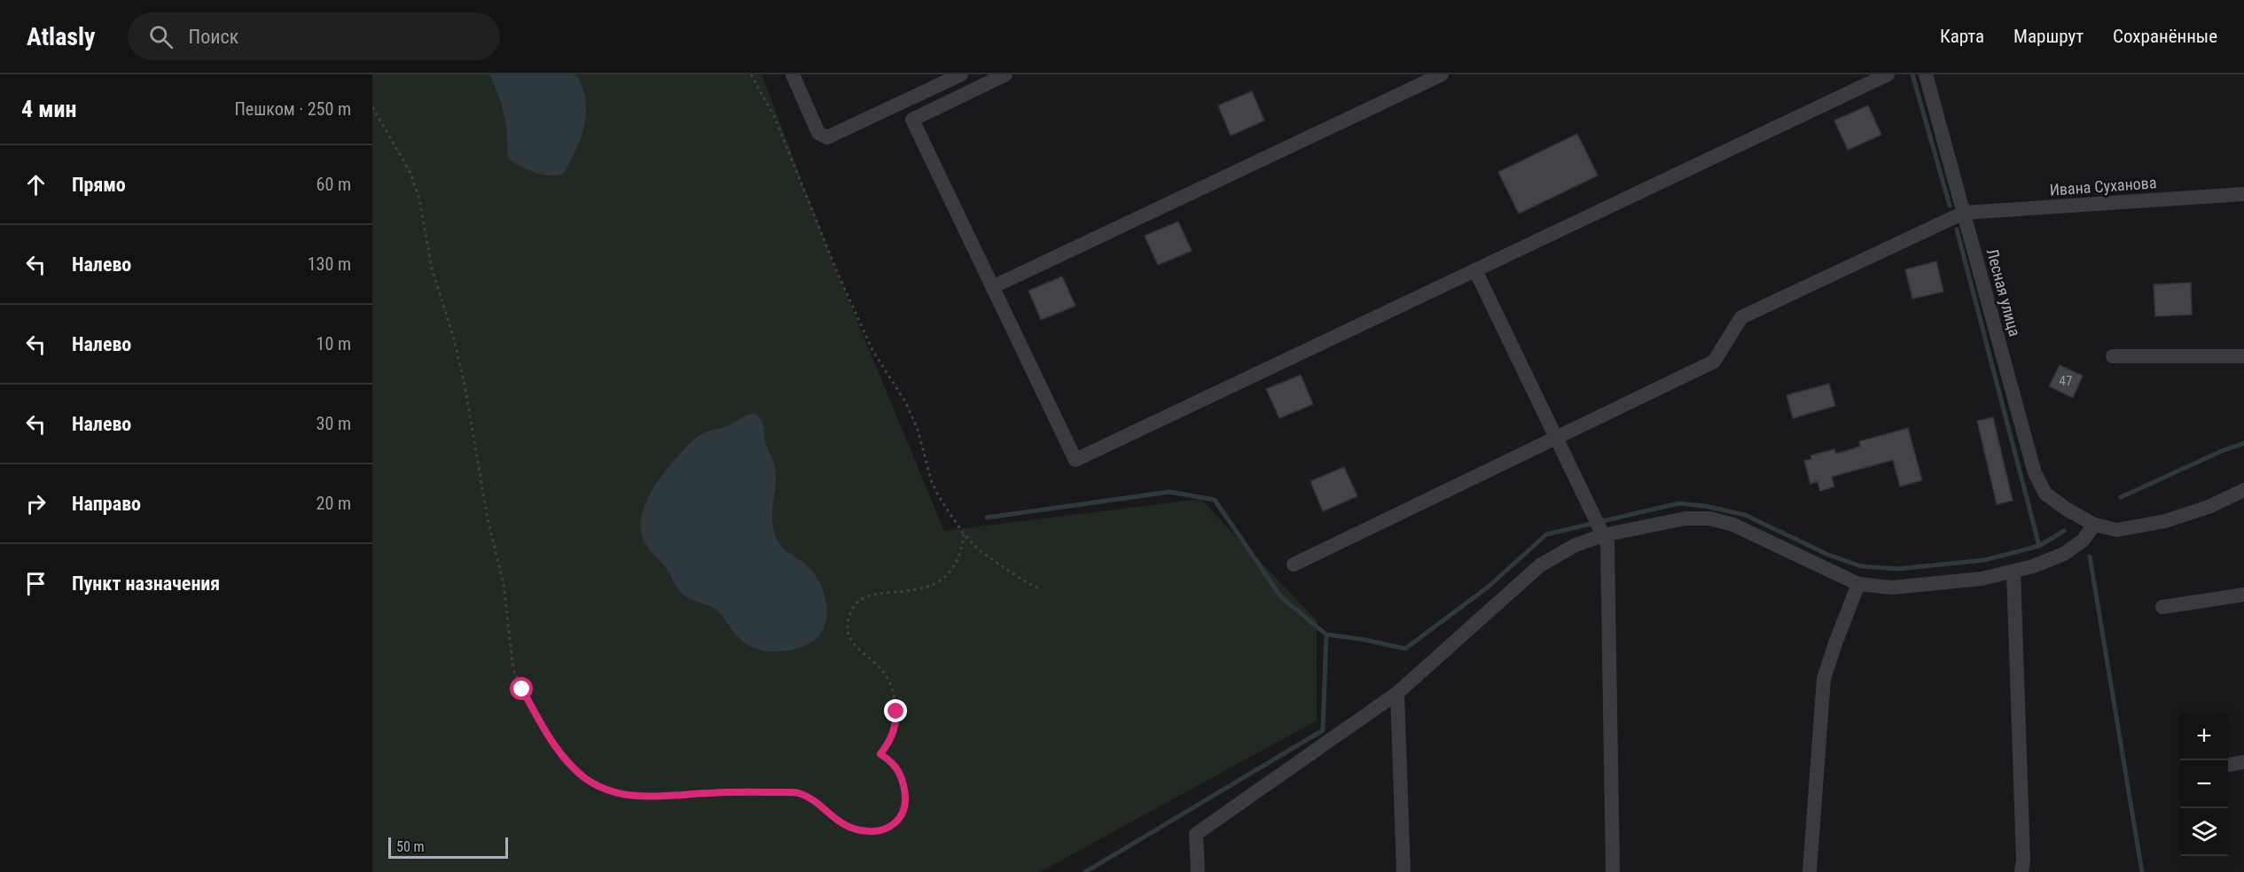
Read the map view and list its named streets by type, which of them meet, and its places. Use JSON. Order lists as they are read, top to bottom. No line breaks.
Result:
{"streets":{"street":["Ивана Суханова","Лесная улица"]},"crossings":[["Ивана Суханова","Лесная улица"]],"house_numbers":["47"],"scale_bar":"50 m","page":{"header":"Atlasly","search":"Поиск","nav":["Карта","Маршрут","Сохранённые"],"heading":["4 мин","Пешком · 250 m"],"list":[["Прямо","60 m"],["Налево","130 m"],["Налево","10 m"],["Налево","30 m"],["Направо","20 m"],"Пункт назначения"],"map_buttons":["+","−"],"scale":"50 m"}}
